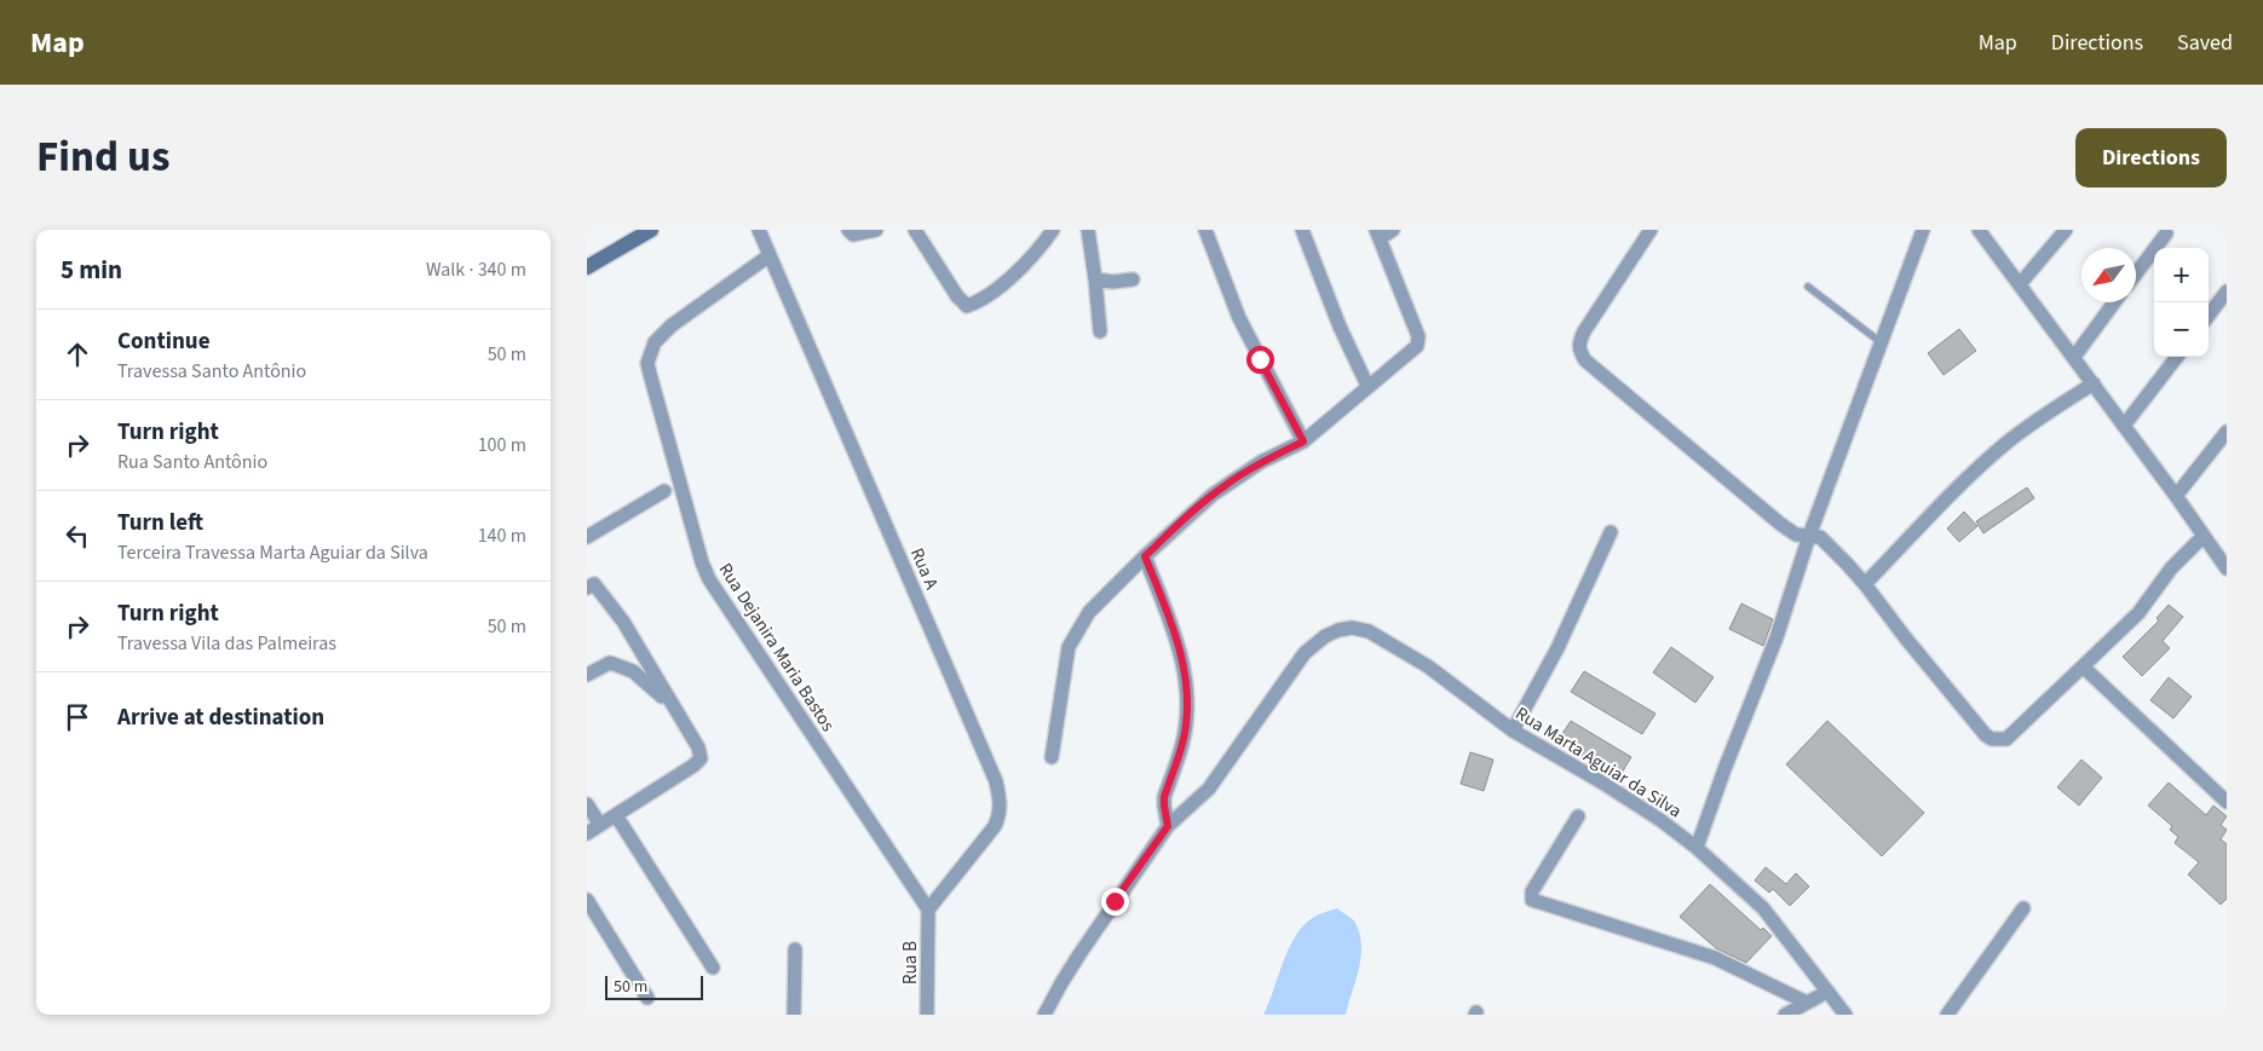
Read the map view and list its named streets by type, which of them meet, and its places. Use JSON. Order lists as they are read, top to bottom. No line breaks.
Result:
{"streets":{"street":["Rua A","Rua Dejanira Maria Bastos","Rua Marta Aguiar da Silva","Rua B"]},"crossings":[["Rua A","Rua Dejanira Maria Bastos"],["Rua A","Rua B"],["Rua Dejanira Maria Bastos","Rua B"]],"scale_bar":"50 m","north":"bottom left","page":{"header":"Map","nav":["Map","Directions","Saved"],"title":"Find us","buttons":"Directions","heading":["5 min","Walk · 340 m"],"map_buttons":["+","−"],"list":[["Continue","Travessa Santo Antônio","50 m"],["Turn right","Rua Santo Antônio","100 m"],["Turn left","Terceira Travessa Marta Aguiar da Silva","140 m"],["Turn right","Travessa Vila das Palmeiras","50 m"],"Arrive at destination"],"scale":"50 m"}}
